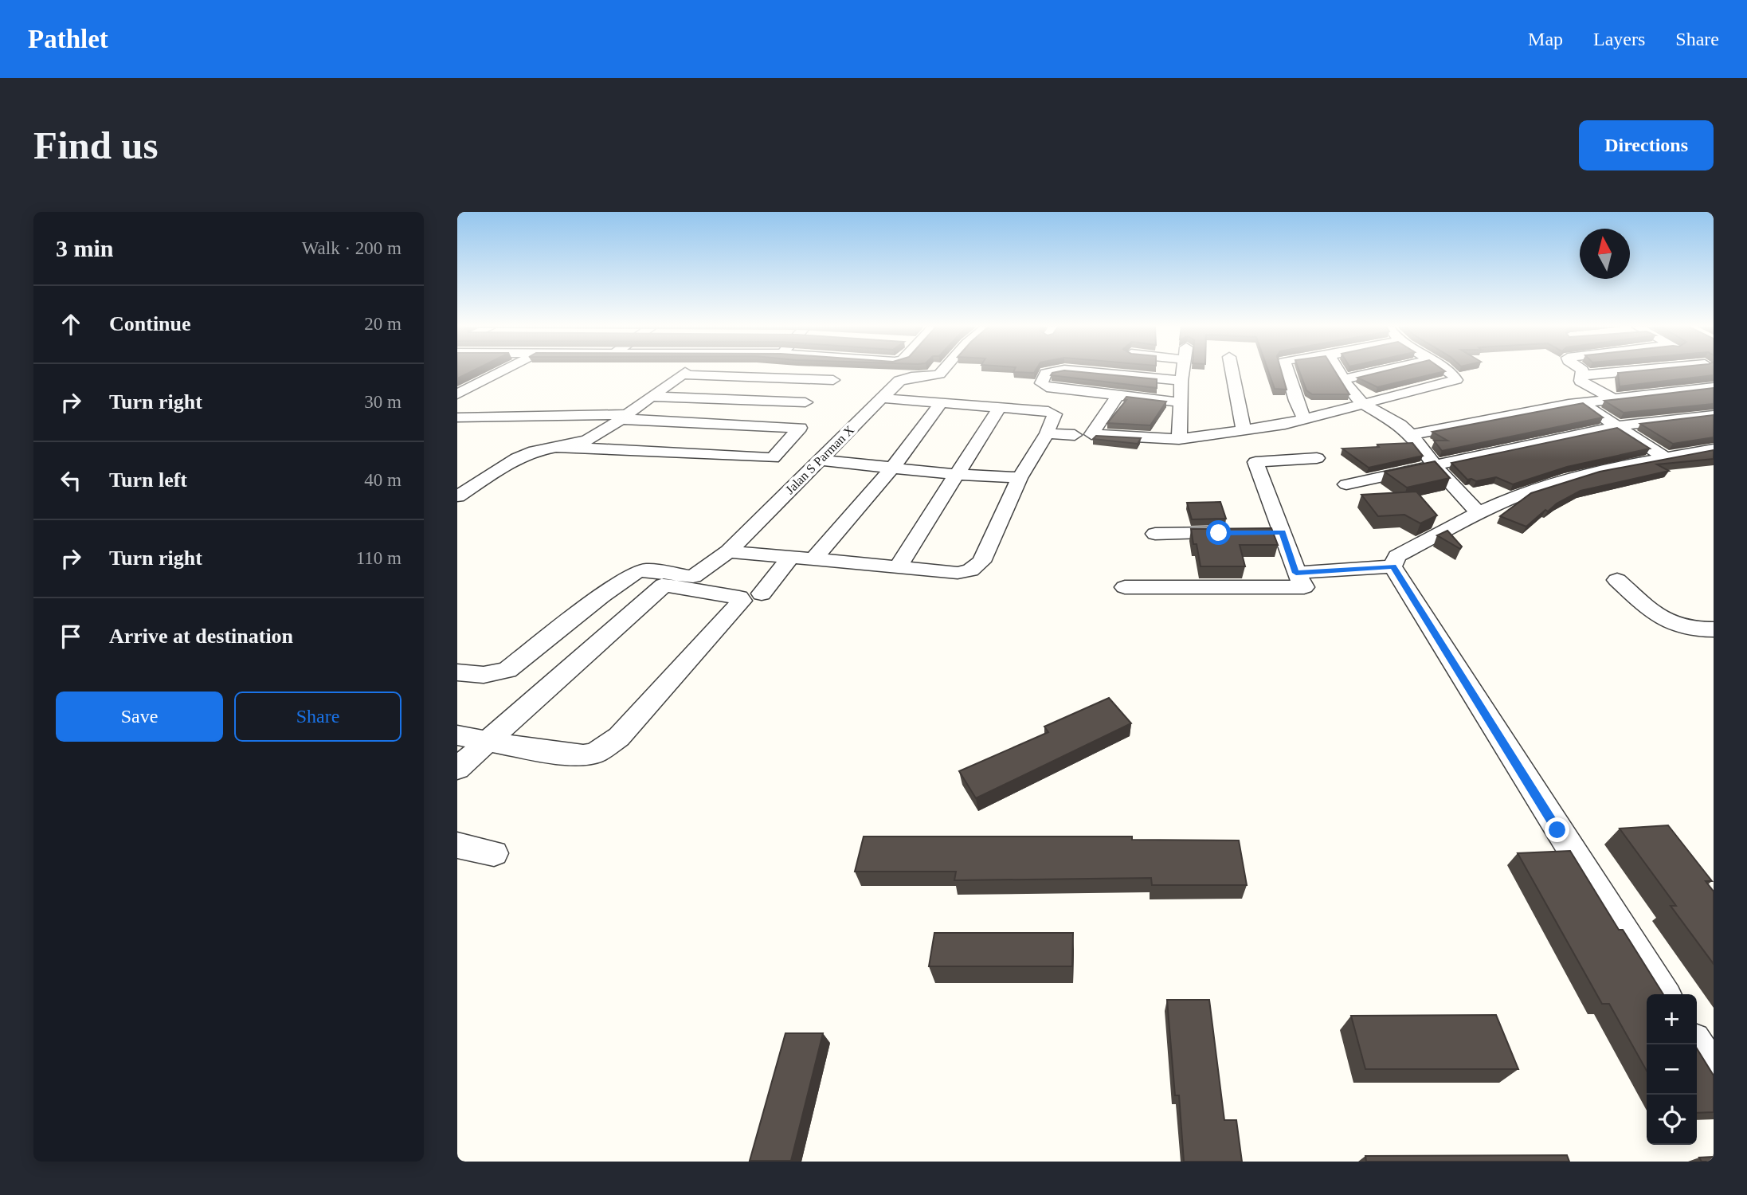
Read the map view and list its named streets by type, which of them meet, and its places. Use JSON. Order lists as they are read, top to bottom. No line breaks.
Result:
{"streets":{"street":["Jalan S Parman X"]},"north":"top","page":{"header":"Pathlet","nav":["Map","Layers","Share"],"buttons":["Directions",["Save","Share"]],"title":"Find us","heading":["3 min","Walk · 200 m"],"list":[["Continue","20 m"],["Turn right","30 m"],["Turn left","40 m"],["Turn right","110 m"],"Arrive at destination"],"map_buttons":["+","−"]}}
